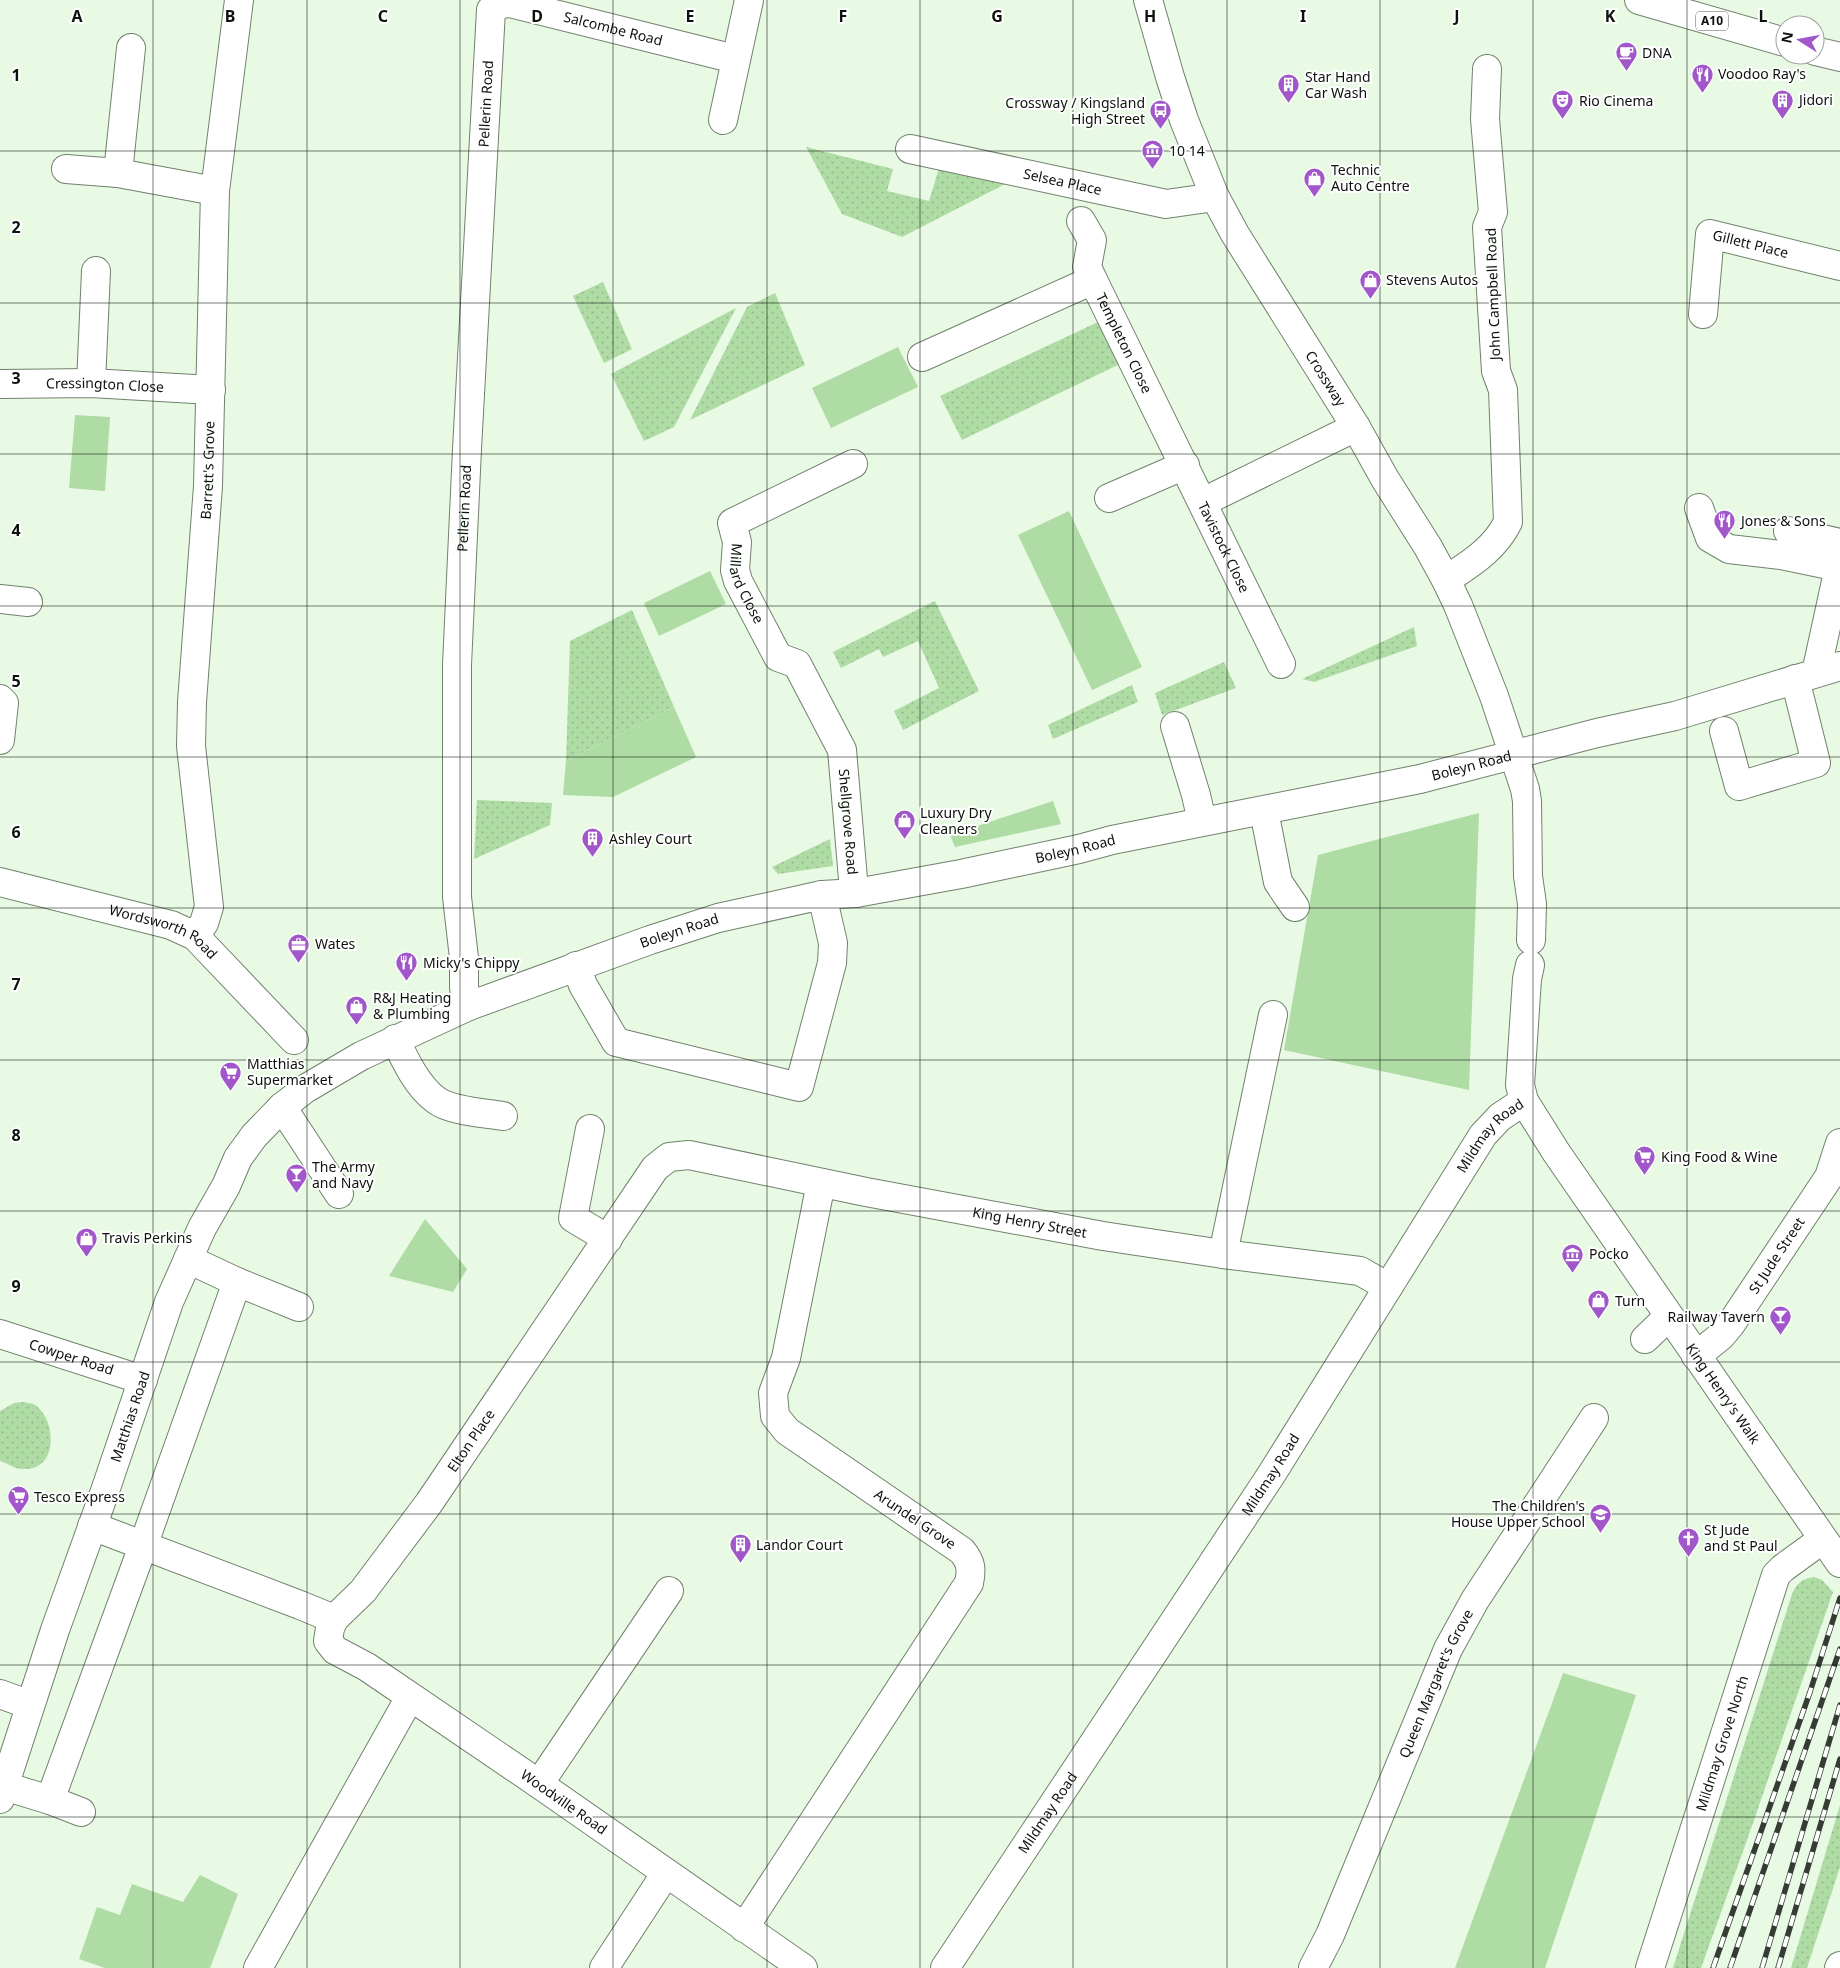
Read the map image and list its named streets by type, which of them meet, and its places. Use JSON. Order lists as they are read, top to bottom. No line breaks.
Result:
{"streets":{"main road":["A10","Salcombe Road","Pellerin Road","Selsea Place","Gillett Place","John Campbell Road","Templeton Close","Crossway","Cressington Close","Barrett's Grove","Tavistock Close","Millard Close","Boleyn Road","Shellgrove Road","Wordsworth Road","Mildmay Road","King Henry Street","St Jude Street","Cowper Road","King Henry's Walk","Matthias Road","Elton Place","Arundel Grove","Queen Margaret's Grove","Mildmay Grove North","Woodville Road"]},"crossings":[["Salcombe Road","Pellerin Road"],["Pellerin Road","Boleyn Road"],["Selsea Place","Crossway"],["John Campbell Road","Crossway"],["Templeton Close","Tavistock Close"],["Crossway","Tavistock Close"],["Crossway","Boleyn Road"],["Crossway","Mildmay Road"],["Cressington Close","Barrett's Grove"],["Barrett's Grove","Wordsworth Road"],["Millard Close","Shellgrove Road"],["Boleyn Road","Shellgrove Road"],["Boleyn Road","Mildmay Road"],["Boleyn Road","Matthias Road"],["Mildmay Road","King Henry Street"],["Mildmay Road","King Henry's Walk"],["King Henry Street","Elton Place"],["King Henry Street","Arundel Grove"],["St Jude Street","King Henry's Walk"],["Cowper Road","Matthias Road"],["King Henry's Walk","Mildmay Grove North"],["Elton Place","Woodville Road"],["Arundel Grove","Woodville Road"]],"places":{"cafe":["DNA"],"restaurant":["Voodoo Ray's","Jones & Sons","Micky's Chippy"],"building":["Star Hand Car Wash","Jidori","Ashley Court","Landor Court"],"theatre":["Rio Cinema"],"bus stop":["Crossway / Kingsland High Street"],"museum":["10 14","Pocko"],"shop":["Technic Auto Centre","Stevens Autos","Luxury Dry Cleaners","R&J Heating & Plumbing","Travis Perkins","Turn"],"office":["Wates"],"supermarket":["Matthias Supermarket","King Food & Wine","Tesco Express"],"bar":["The Army and Navy","Railway Tavern"],"school or university":["The Children's House Upper School"],"church":["St Jude and St Paul"]},"north":"left","grid":{"columns":["A","B","C","D","E","F","G","H","I","J","K","L"],"rows":["1","2","3","4","5","6","7","8","9"]}}
